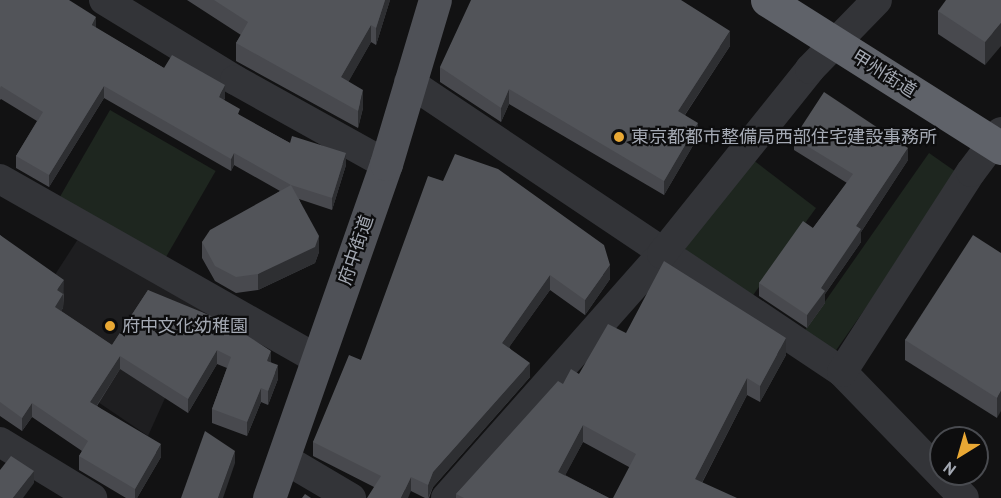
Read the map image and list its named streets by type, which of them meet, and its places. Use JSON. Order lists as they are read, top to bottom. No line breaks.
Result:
{"streets":{"highway":["甲州街道"],"main road":["府中街道"]},"places":["東京都都市整備局西部住宅建設事務所","府中文化幼稚園"],"north":"bottom left"}
